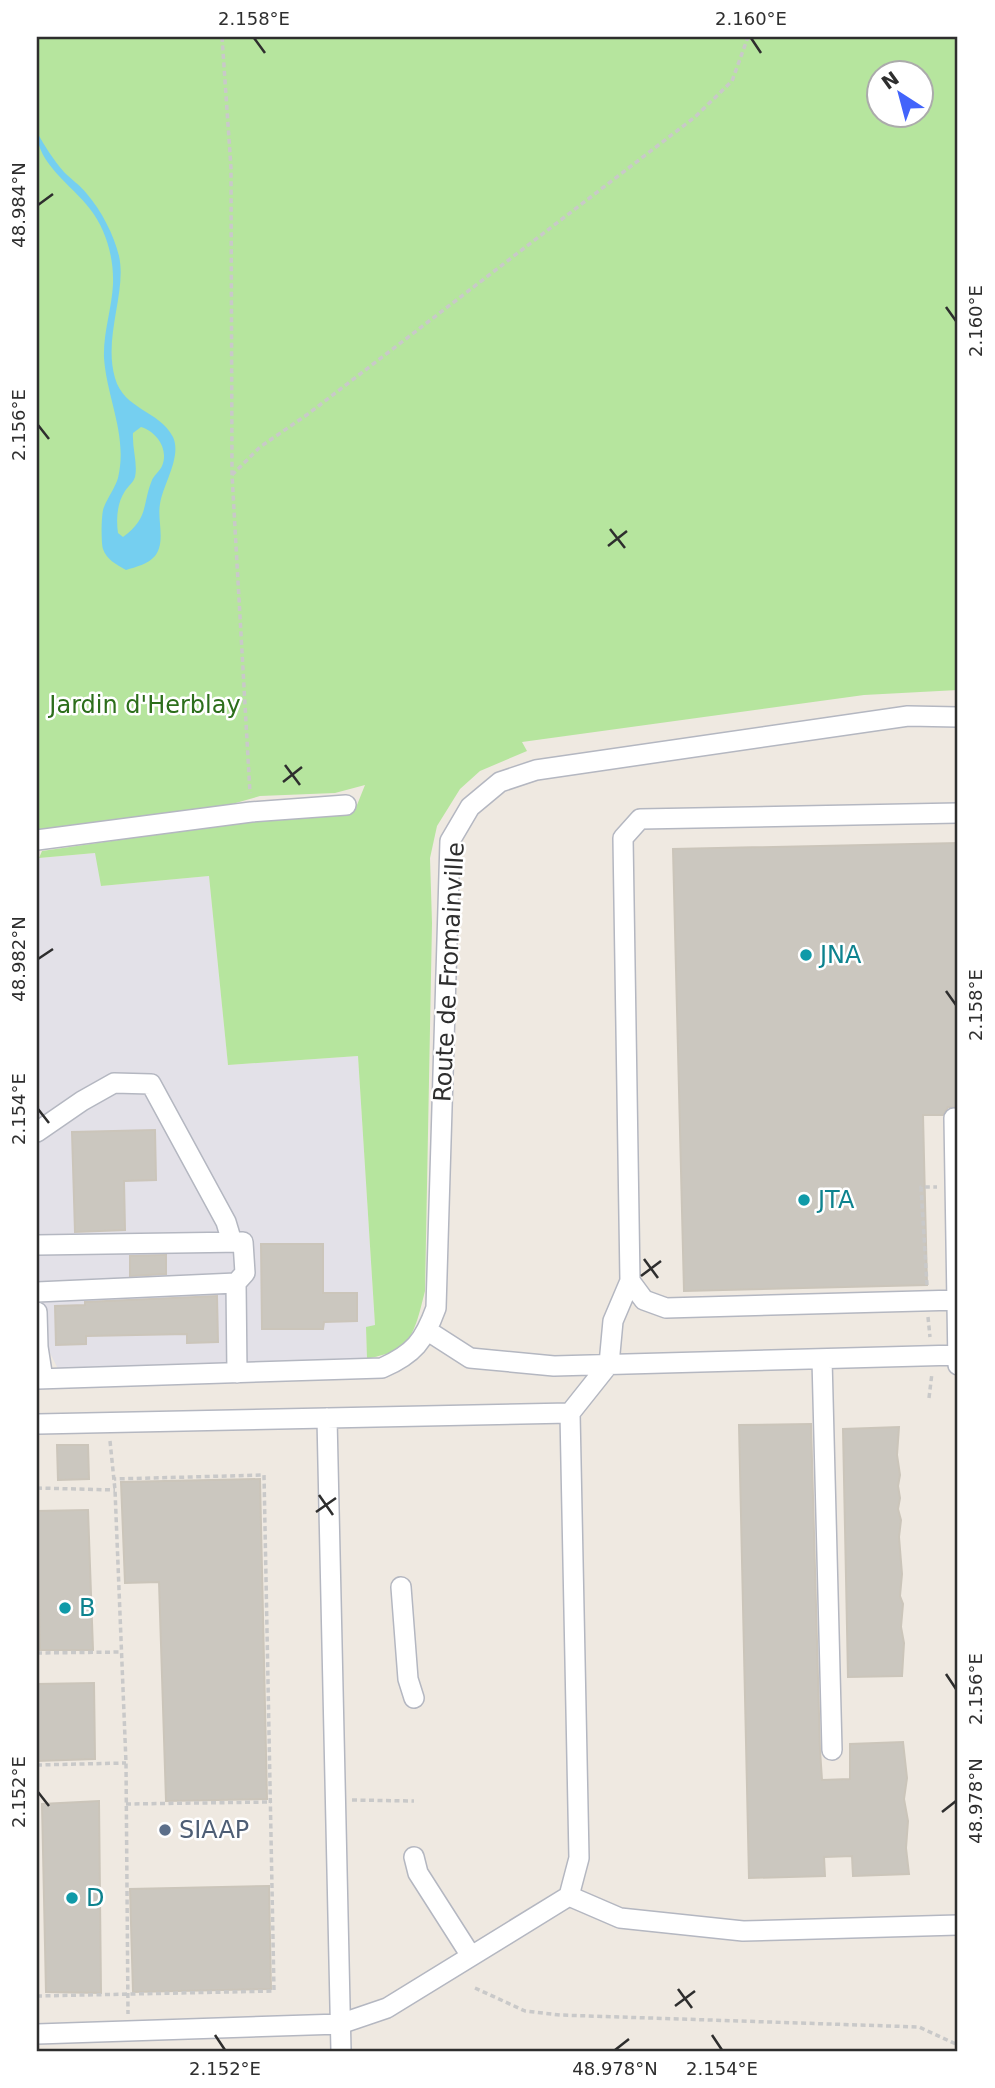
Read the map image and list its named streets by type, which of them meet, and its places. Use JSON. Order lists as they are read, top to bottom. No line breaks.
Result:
{"streets":{"street":["Route de Fromainville"]},"parks":["Jardin d'Herblay"],"places":["JNA","JTA","B","SIAAP","D"],"north":"top left","coordinates":["2.158°E","2.160°E","48.984°N","2.156°E","48.982°N","2.154°E","2.152°E","48.978°N"]}
